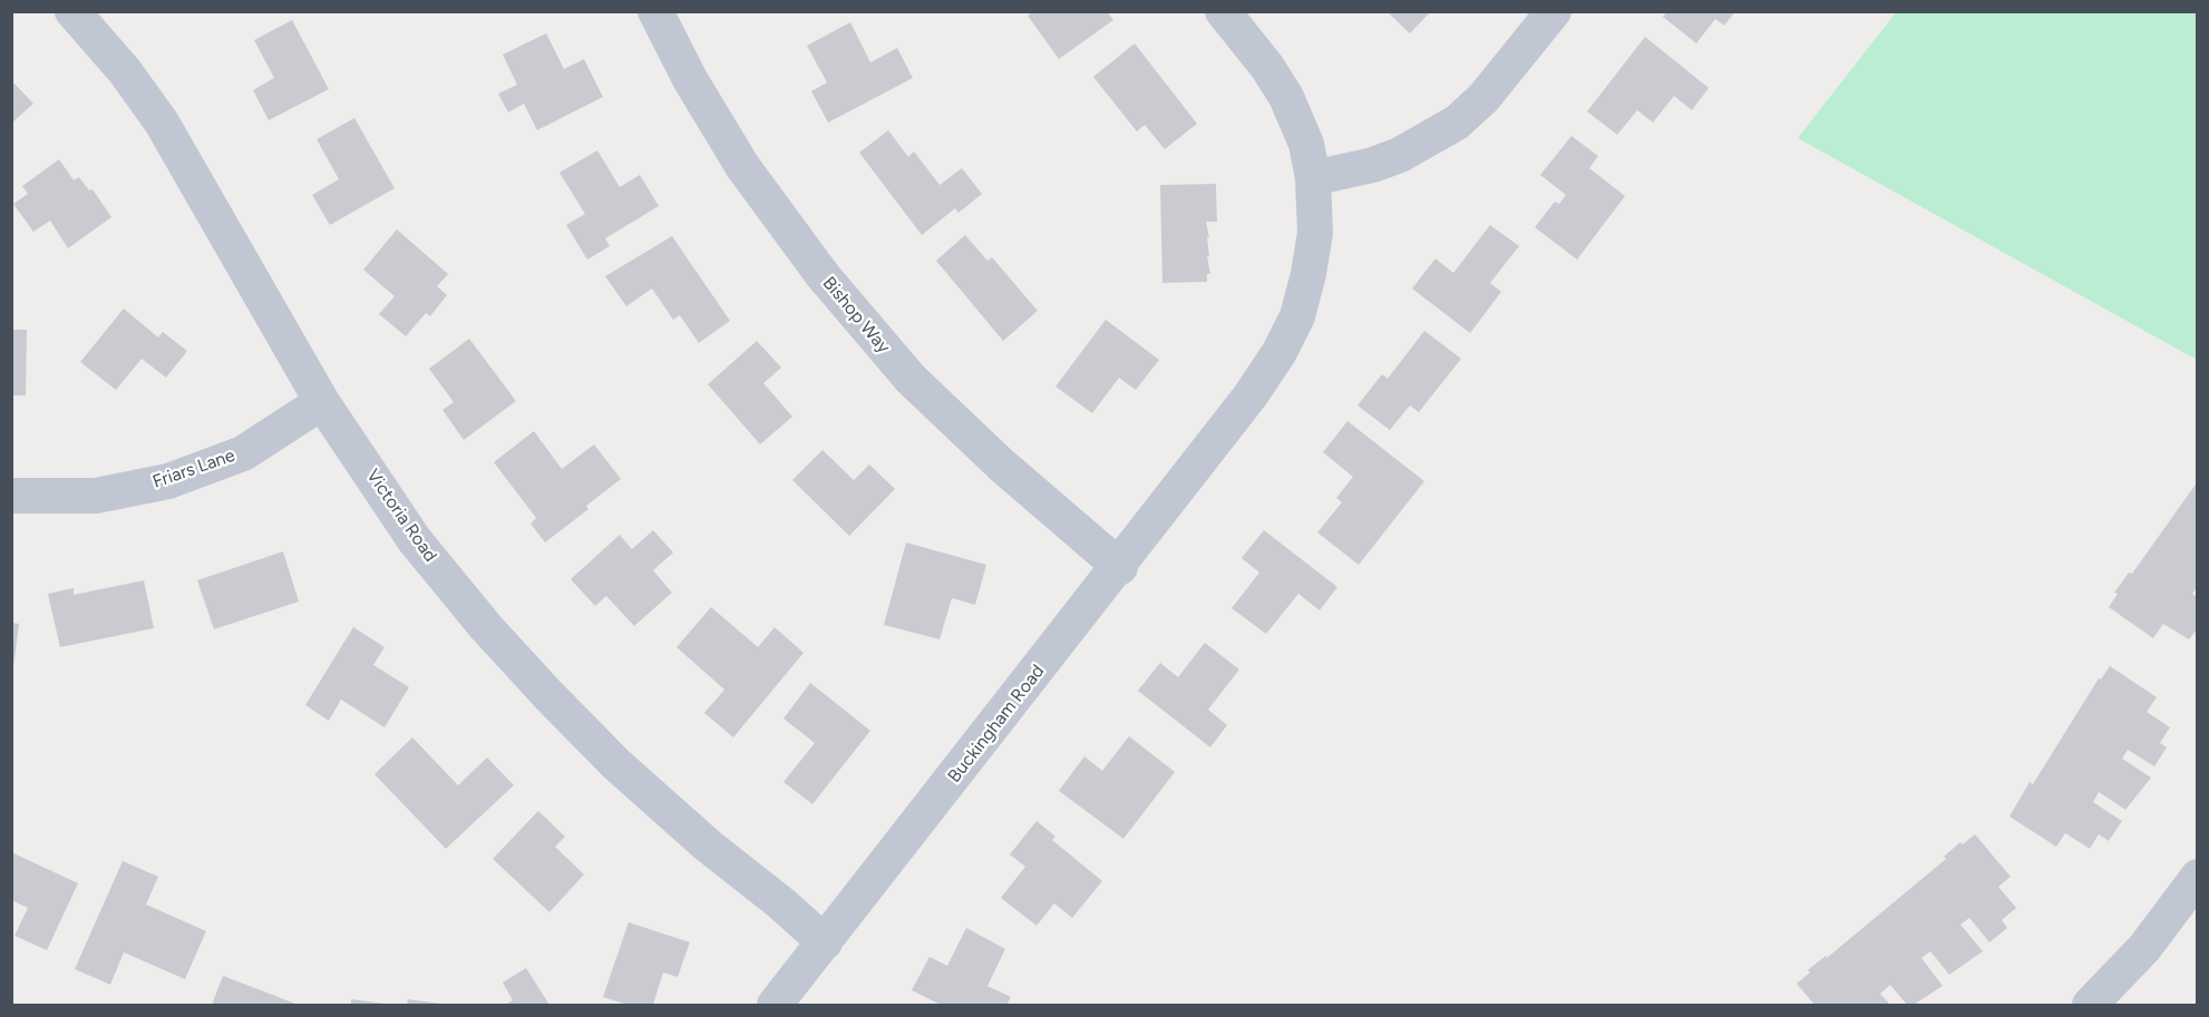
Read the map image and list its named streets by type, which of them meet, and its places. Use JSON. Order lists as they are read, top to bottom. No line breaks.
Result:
{"streets":{"street":["Bishop Way","Friars Lane","Victoria Road","Buckingham Road"]},"crossings":[["Bishop Way","Buckingham Road"],["Friars Lane","Victoria Road"],["Victoria Road","Buckingham Road"]]}
